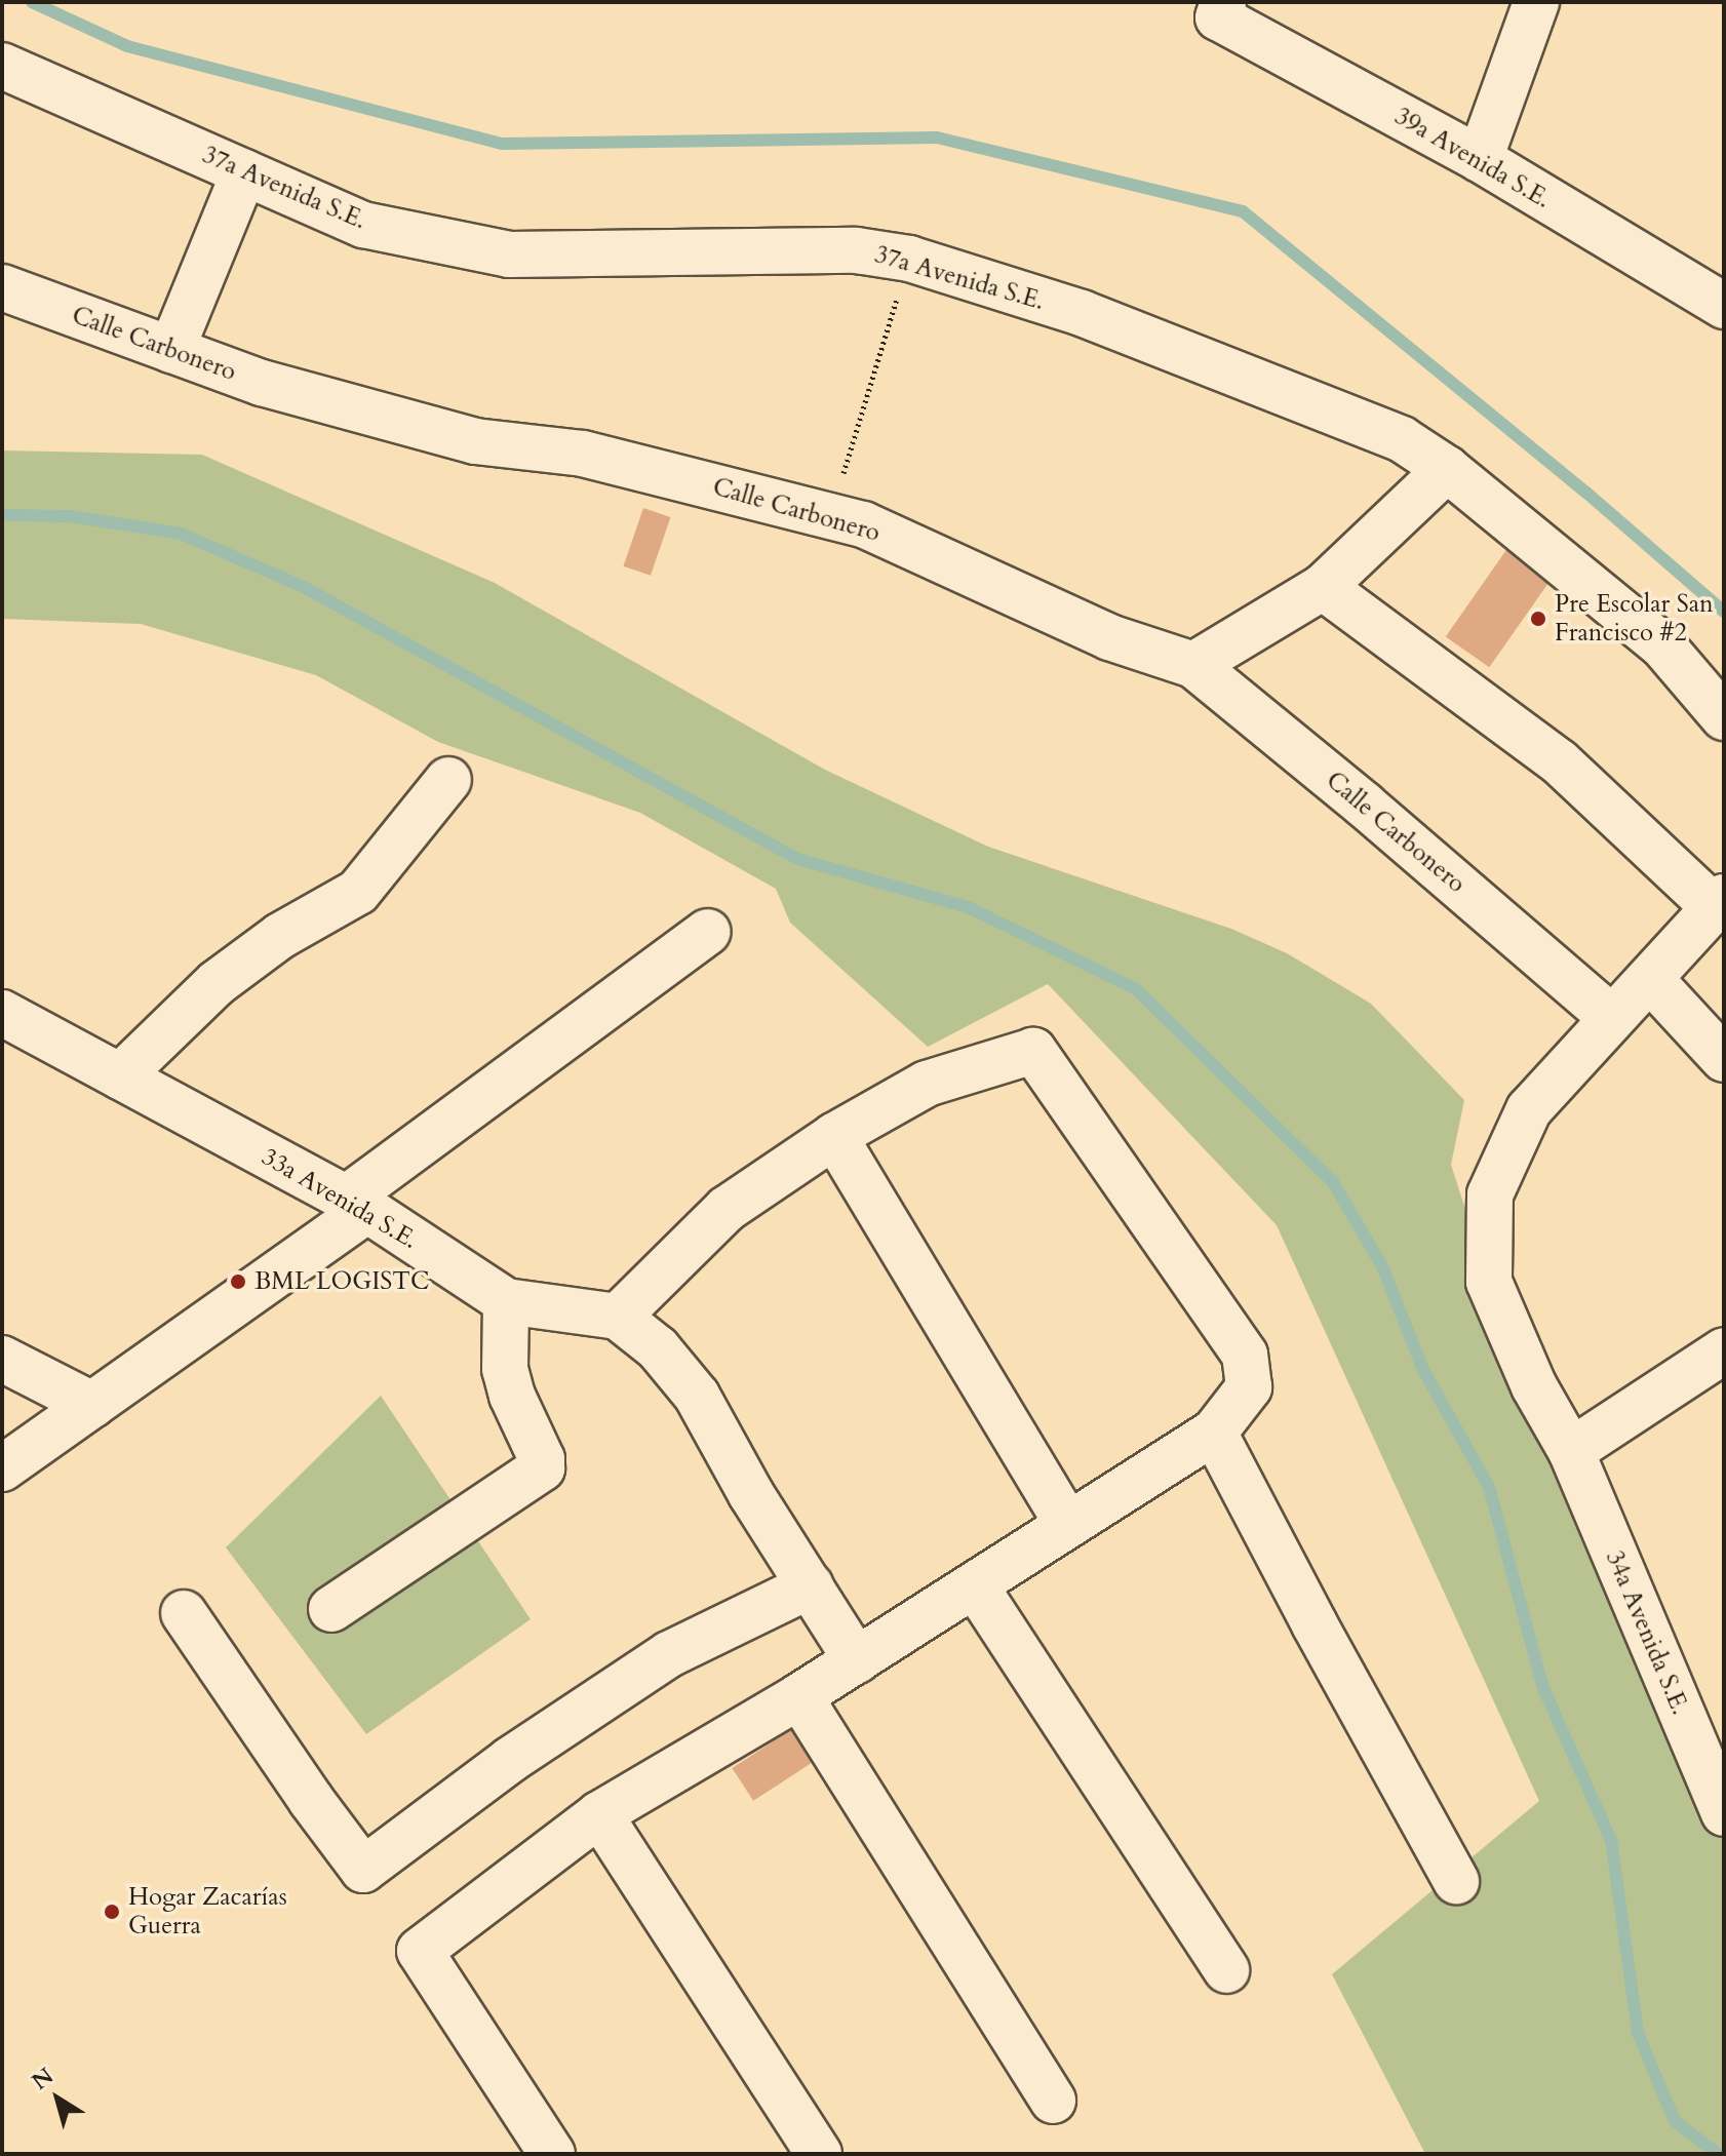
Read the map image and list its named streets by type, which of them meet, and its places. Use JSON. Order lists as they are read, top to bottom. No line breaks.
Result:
{"streets":{"street":["39a Avenida S.E.","37a Avenida S.E.","Calle Carbonero","33a Avenida S.E.","34a Avenida S.E."]},"crossings":[["Calle Carbonero","34a Avenida S.E."]],"places":["Pre Escolar San Francisco #2","BML LOGISTC","Hogar Zacarías Guerra"],"north":"top left"}
